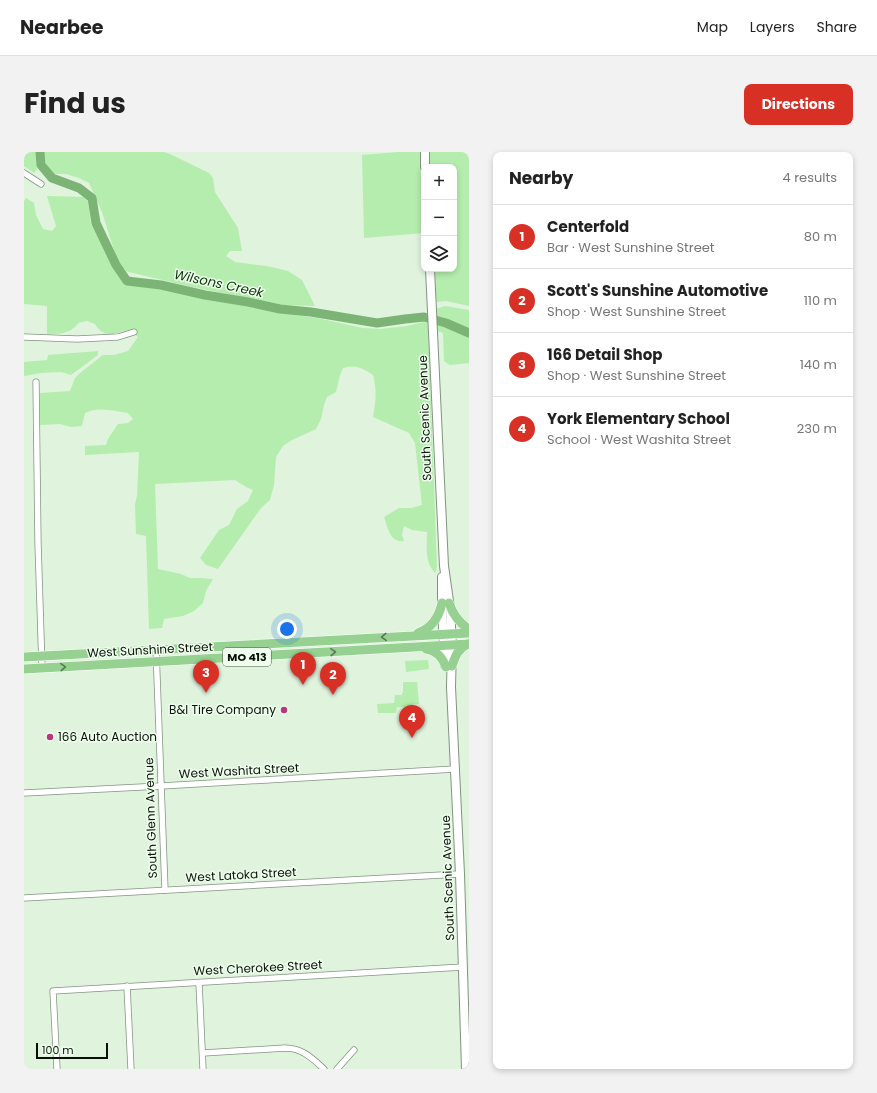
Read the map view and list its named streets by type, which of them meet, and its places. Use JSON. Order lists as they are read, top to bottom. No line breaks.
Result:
{"streets":{"main road":["South Scenic Avenue","West Sunshine Street","MO 413"],"street":["West Washita Street","South Glenn Avenue","West Latoka Street","West Cherokee Street"]},"crossings":[["South Scenic Avenue","West Sunshine Street"],["South Scenic Avenue","West Washita Street"],["South Scenic Avenue","West Latoka Street"],["South Scenic Avenue","West Cherokee Street"],["West Sunshine Street","South Glenn Avenue"],["West Washita Street","South Glenn Avenue"],["South Glenn Avenue","West Latoka Street"]],"water":["Wilsons Creek"],"places":["B&I Tire Company","166 Auto Auction"],"scale_bar":"100 m","page":{"header":"Nearbee","nav":["Map","Layers","Share"],"title":"Find us","buttons":"Directions","heading":["Nearby","4 results"],"map_buttons":["+","−"],"list":[{"mark":"1","name":"Centerfold","note":"Bar · West Sunshine Street","value":"80 m"},{"mark":"2","name":"Scott's Sunshine Automotive","note":"Shop · West Sunshine Street","value":"110 m"},{"mark":"3","name":"166 Detail Shop","note":"Shop · West Sunshine Street","value":"140 m"},{"mark":"4","name":"York Elementary School","note":"School · West Washita Street","value":"230 m"}],"pins":["1","3","2","4"],"scale":"100 m"}}
